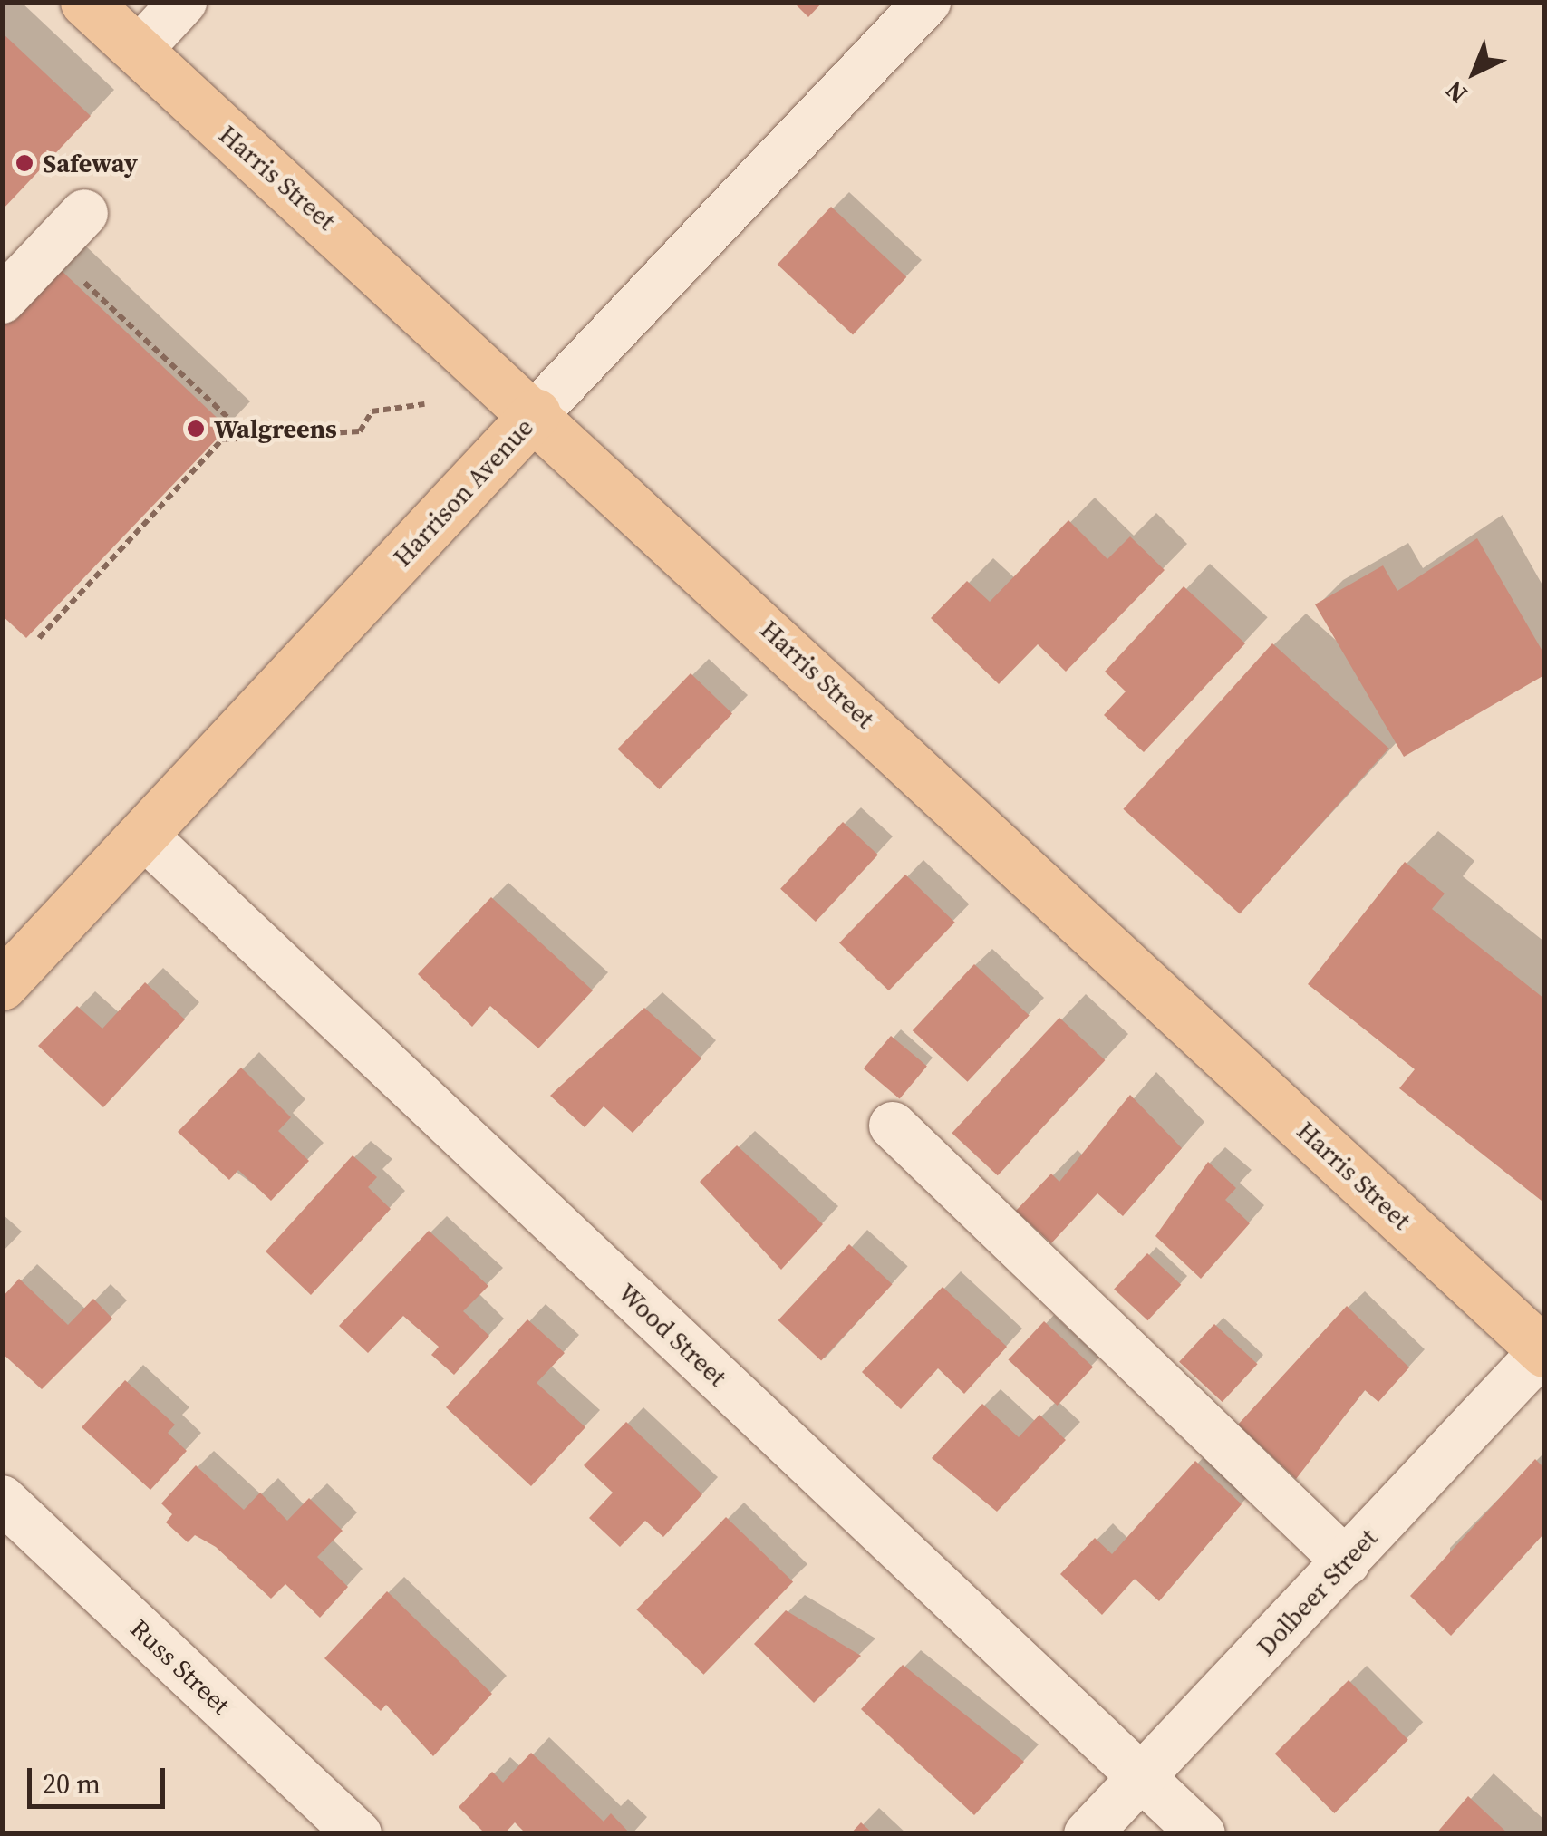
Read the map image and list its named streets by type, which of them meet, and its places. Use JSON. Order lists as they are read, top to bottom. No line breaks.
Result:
{"streets":{"main road":["Harris Street","Harrison Avenue"],"street":["Wood Street","Dolbeer Street","Russ Street"]},"crossings":[["Harris Street","Harrison Avenue"],["Harris Street","Dolbeer Street"],["Harrison Avenue","Wood Street"],["Wood Street","Dolbeer Street"]],"places":["Safeway","Walgreens"],"scale_bar":"20 m","north":"bottom left"}
